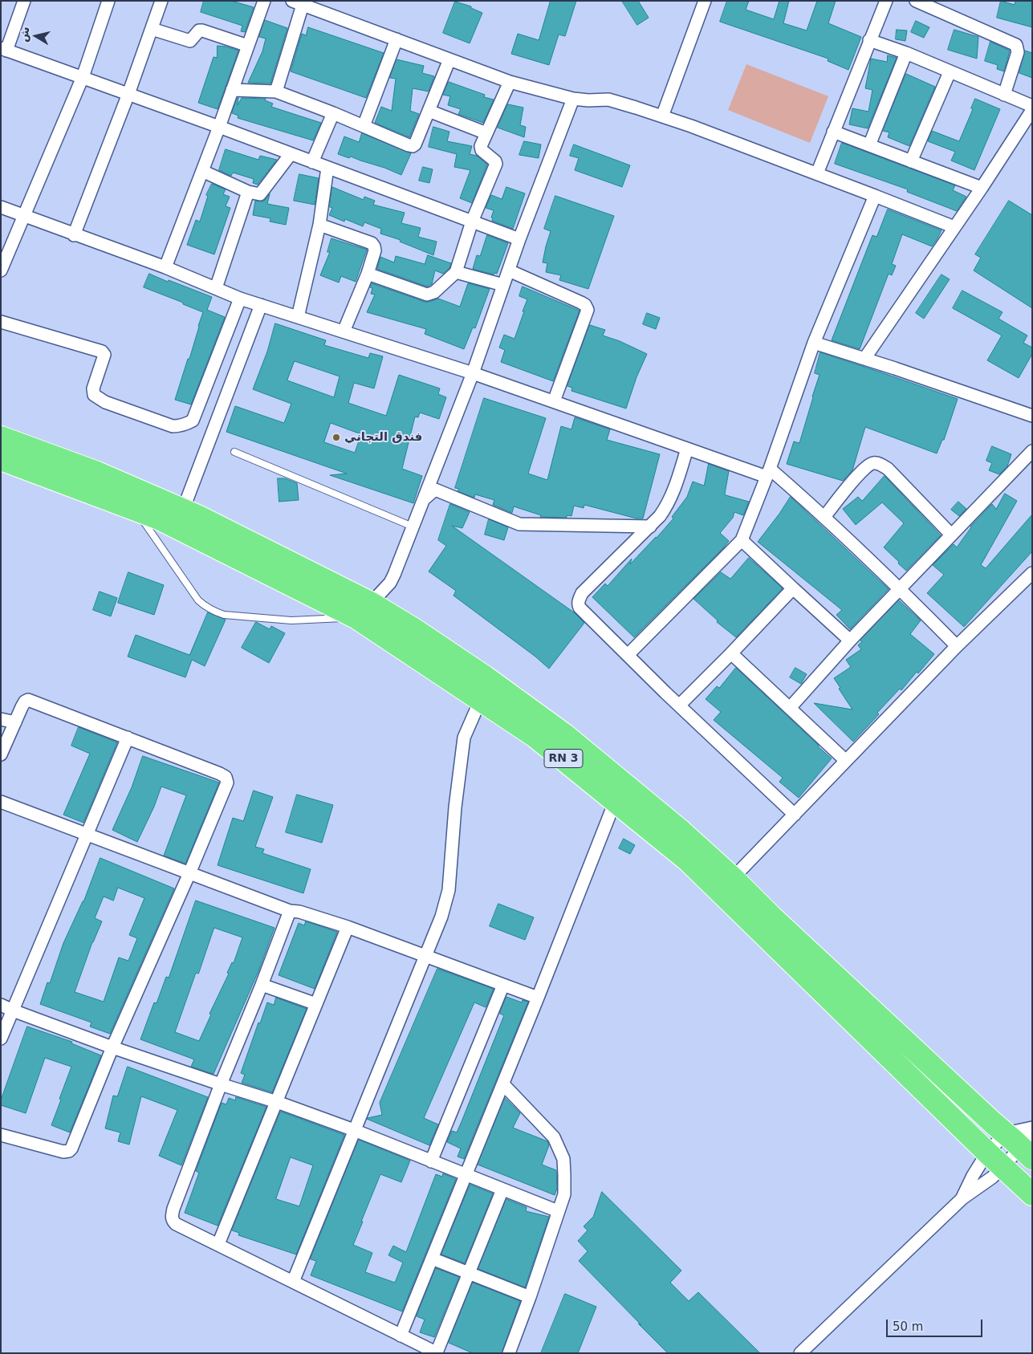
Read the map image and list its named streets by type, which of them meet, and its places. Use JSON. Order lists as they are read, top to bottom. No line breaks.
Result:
{"streets":{"highway":["RN 3"]},"places":["فندق التجاني"],"scale_bar":"50 m","north":"left"}
